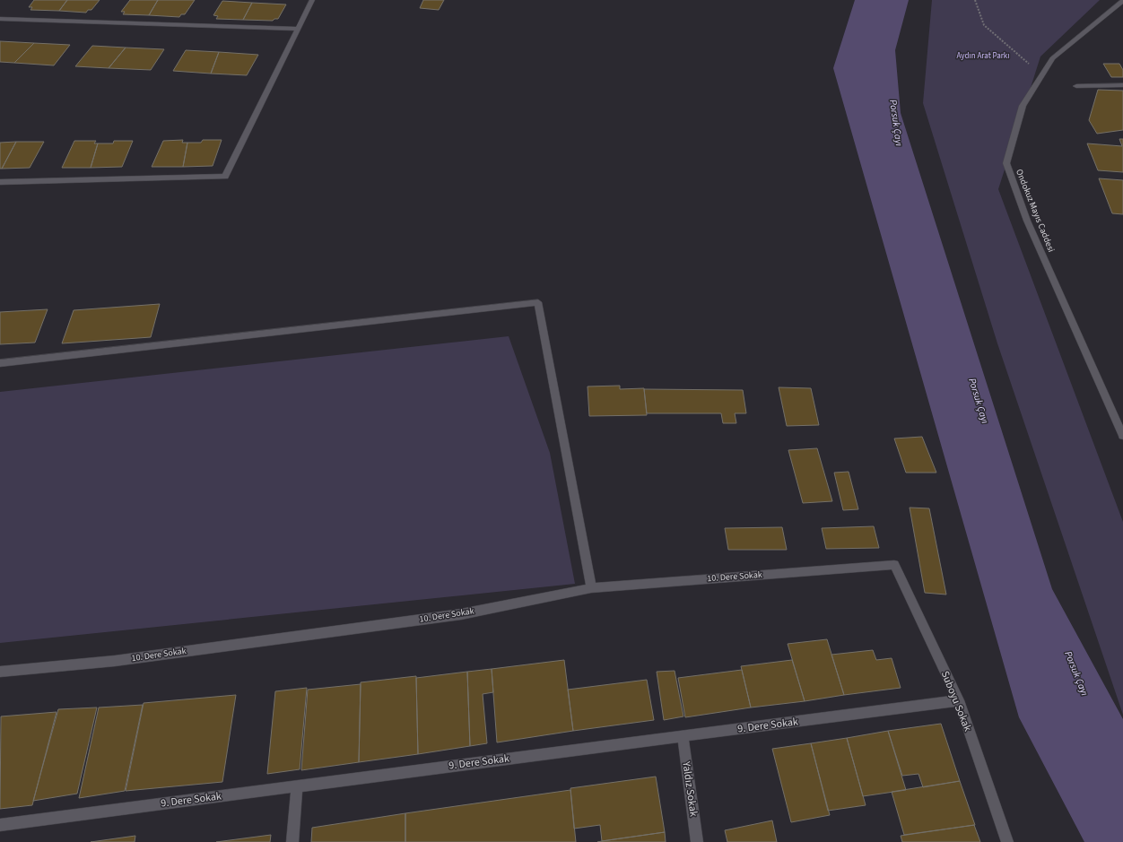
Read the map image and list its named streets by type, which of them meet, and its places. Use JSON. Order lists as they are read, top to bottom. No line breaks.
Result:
{"streets":{"street":["Ondokuz Mayıs Caddesi","10. Dere Sokak","Suboyu Sokak","9. Dere Sokak","Yaldız Sokak"]},"crossings":[["10. Dere Sokak","Suboyu Sokak"],["Suboyu Sokak","9. Dere Sokak"],["9. Dere Sokak","Yaldız Sokak"]],"water":["Porsuk Çayı"],"parks":["Aydın Arat Parkı"]}
